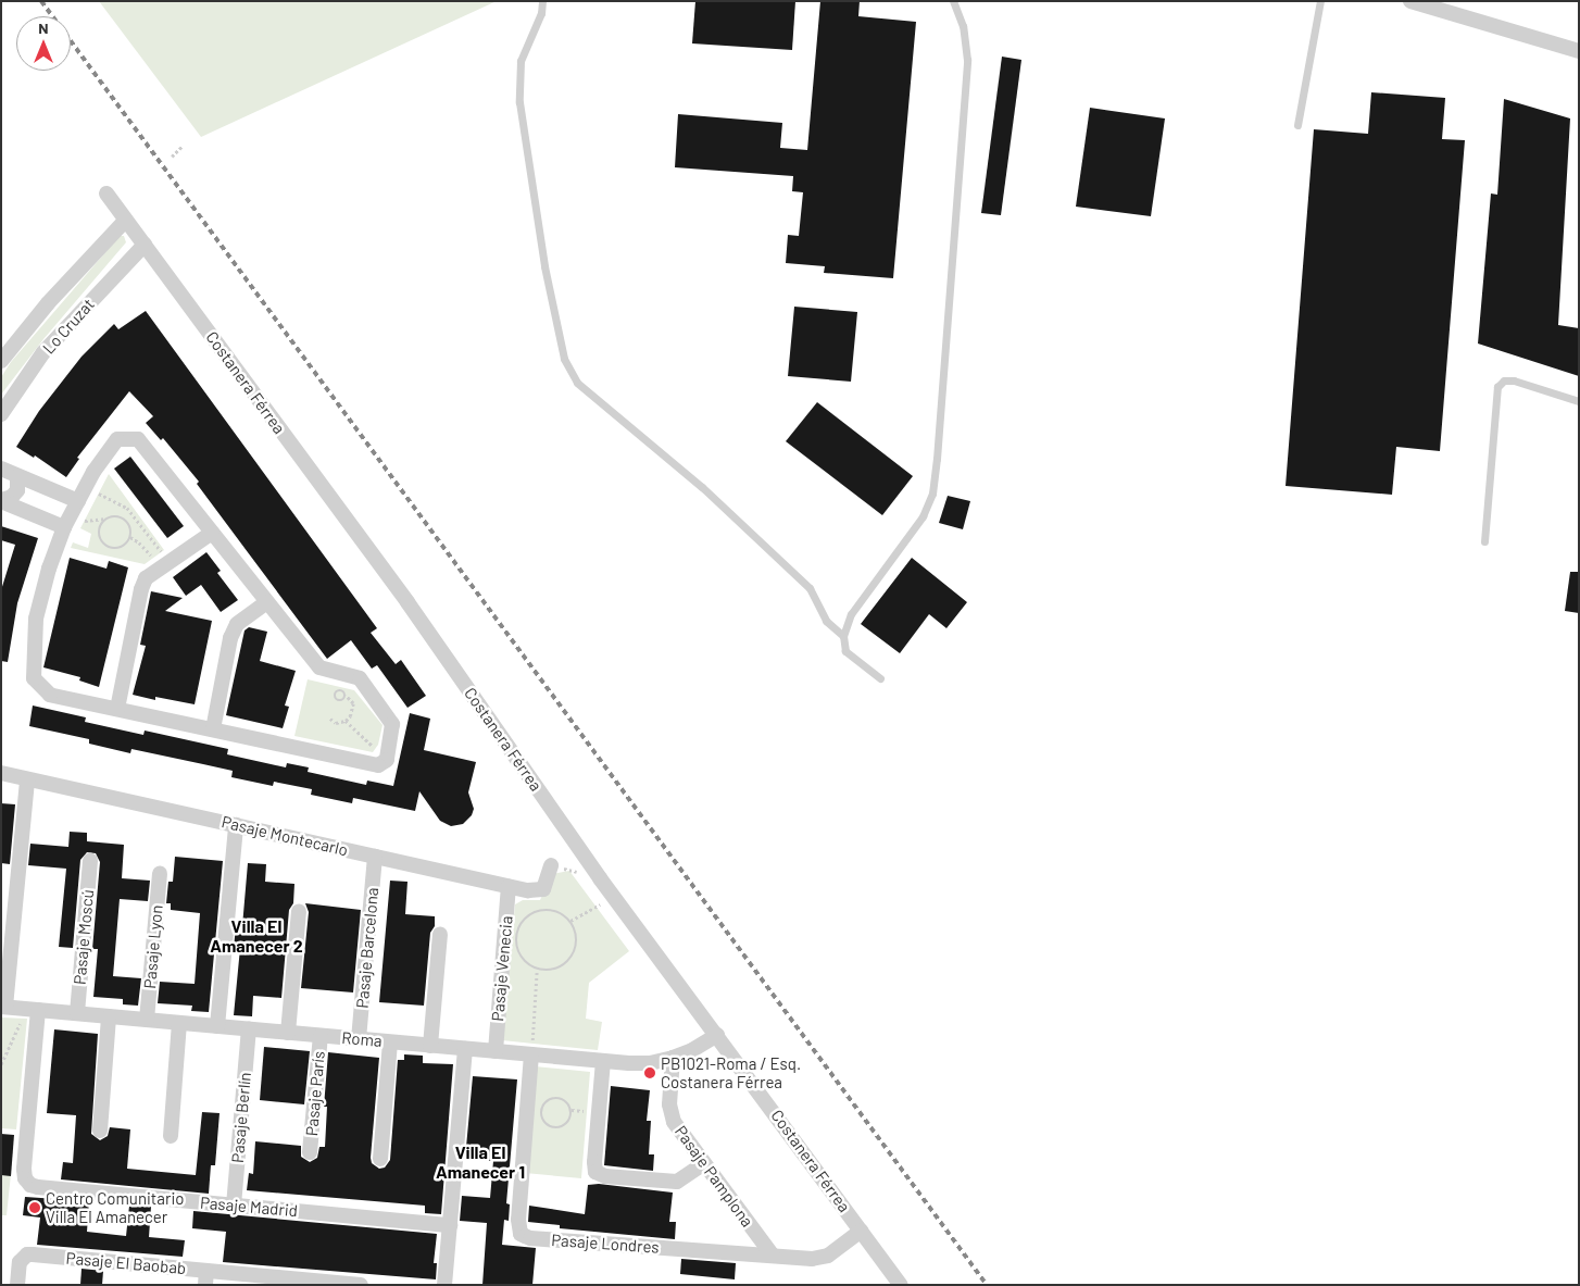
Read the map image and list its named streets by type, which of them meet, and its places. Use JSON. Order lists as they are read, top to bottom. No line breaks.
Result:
{"streets":{"street":["Lo Cruzat","Costanera Férrea","Pasaje Montecarlo","Pasaje Moscú","Pasaje Lyon","Pasaje Barcelona","Pasaje Venecia","Roma","Pasaje París","Pasaje Berlín","Pasaje Pamplona","Pasaje Madrid","Pasaje Londres","Pasaje El Baobab"]},"crossings":[["Lo Cruzat","Costanera Férrea"],["Costanera Férrea","Roma"],["Costanera Férrea","Pasaje Londres"],["Pasaje Montecarlo","Pasaje Barcelona"],["Pasaje Montecarlo","Pasaje Venecia"],["Pasaje Moscú","Roma"],["Pasaje Lyon","Roma"],["Pasaje Barcelona","Roma"],["Pasaje Venecia","Roma"],["Roma","Pasaje París"],["Roma","Pasaje Berlín"],["Roma","Pasaje Pamplona"],["Roma","Pasaje Madrid"],["Roma","Pasaje Londres"],["Pasaje Berlín","Pasaje Madrid"],["Pasaje Pamplona","Pasaje Londres"]],"districts":["Villa El Amanecer 2","Villa El Amanecer 1"],"places":["PB1021-Roma / Esq. Costanera Férrea","Centro Comunitario Villa El Amanecer"],"north":"top"}
